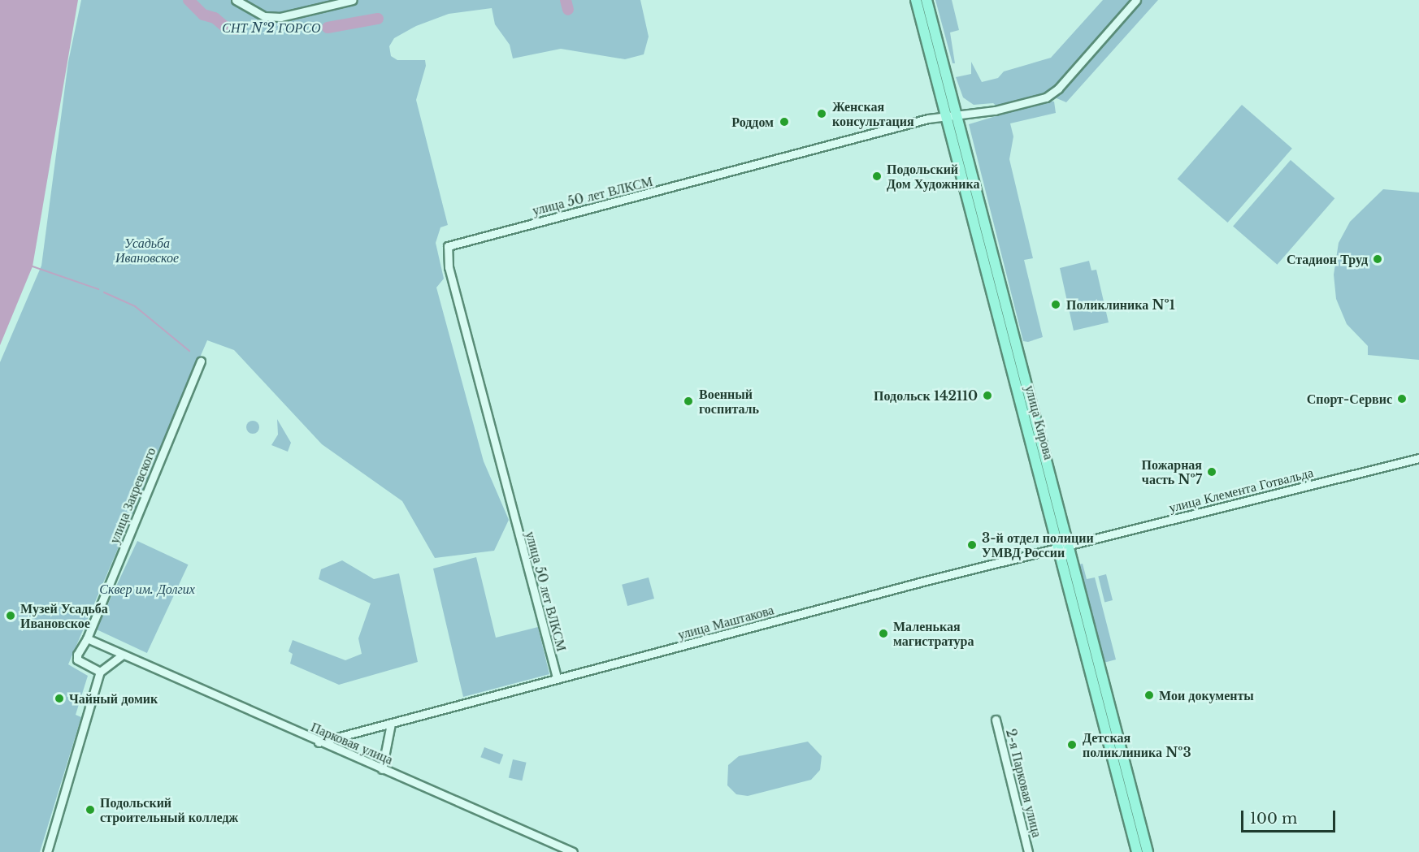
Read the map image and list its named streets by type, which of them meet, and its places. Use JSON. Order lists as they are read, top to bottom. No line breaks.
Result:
{"streets":{"main road":["улица Кирова"],"street":["улица 50 лет ВЛКСМ","улица Клемента Готвальда","улица Закревского","улица Маштакова","Парковая улица","2-я Парковая улица"]},"crossings":[["улица 50 лет ВЛКСМ","улица Кирова"],["улица 50 лет ВЛКСМ","улица Маштакова"],["улица Кирова","улица Клемента Готвальда"],["улица Кирова","улица Маштакова"],["улица Клемента Готвальда","улица Маштакова"],["улица Закревского","Парковая улица"],["улица Маштакова","Парковая улица"]],"parks":["СНТ №2 ГОРСО","Усадьба Ивановское","Сквер им. Долгих"],"places":["Женская консультация","Роддом","Подольский Дом Художника","Стадион Труд","Поликлиника №1","Подольск 142110","Спорт-Сервис","Военный госпиталь","Пожарная часть №7","3-й отдел полиции УМВД России","Музей Усадьба Ивановское","Маленькая магистратура","Мои документы","Чайный домик","Детская поликлиника №3","Подольский строительный колледж"],"scale_bar":"100 m"}
